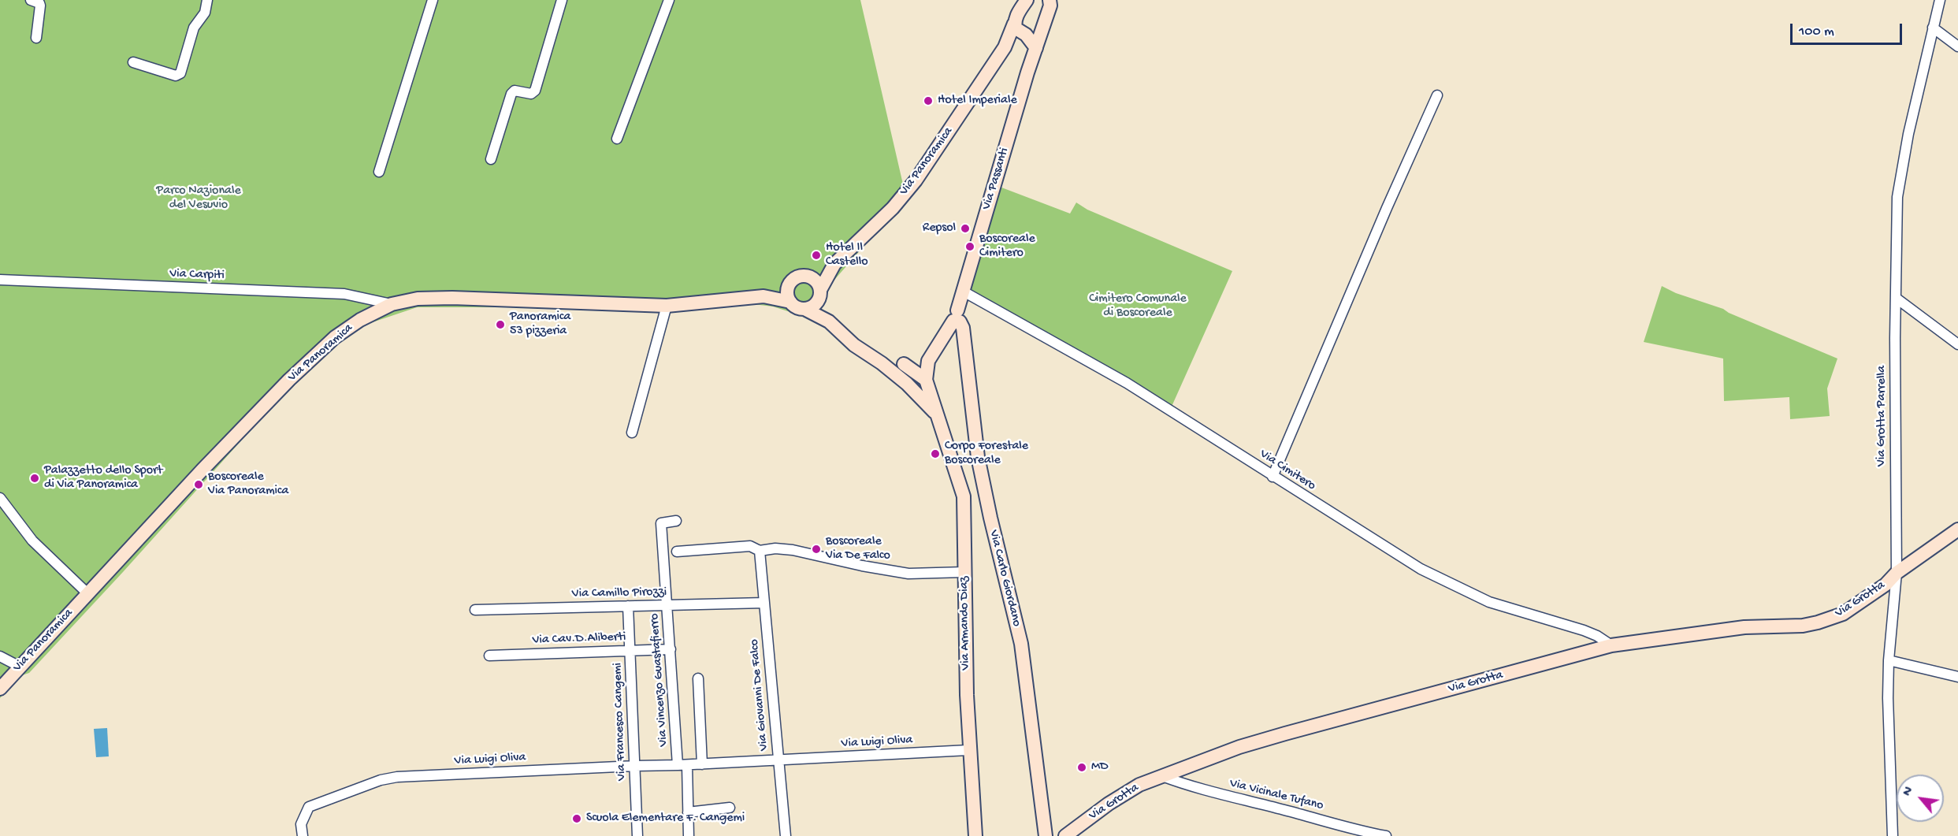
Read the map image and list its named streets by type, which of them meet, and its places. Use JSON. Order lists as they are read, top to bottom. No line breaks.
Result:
{"streets":{"street":["Via Panoramica","Via Passanti","Via Carpiti","Via Grotta Parrella","Via Cimitero","Via Carlo Giordano","Via Camillo Pirozzi","Via Grotta","Via Armando Diaz","Via Cav.D.Aliberti","Via Vincenzo Guastafierro","Via Giovanni De Falco","Via Francesco Cangemi","Via Luigi Oliva","Via Vicinale Tufano"]},"crossings":[["Via Panoramica","Via Carpiti"],["Via Panoramica","Via Armando Diaz"],["Via Passanti","Via Cimitero"],["Via Passanti","Via Carlo Giordano"],["Via Passanti","Via Armando Diaz"],["Via Grotta Parrella","Via Grotta"],["Via Cimitero","Via Grotta"],["Via Camillo Pirozzi","Via Vincenzo Guastafierro"],["Via Camillo Pirozzi","Via Giovanni De Falco"],["Via Camillo Pirozzi","Via Francesco Cangemi"],["Via Grotta","Via Vicinale Tufano"],["Via Armando Diaz","Via Luigi Oliva"],["Via Cav.D.Aliberti","Via Vincenzo Guastafierro"],["Via Cav.D.Aliberti","Via Francesco Cangemi"],["Via Vincenzo Guastafierro","Via Luigi Oliva"],["Via Giovanni De Falco","Via Luigi Oliva"],["Via Francesco Cangemi","Via Luigi Oliva"]],"parks":["Parco Nazionale del Vesuvio","Cimitero Comunale di Boscoreale"],"places":["Hotel Imperiale","Repsol","Boscoreale Cimitero","Hotel Il Castello","Panoramica 53 pizzeria","Corpo Forestale Boscoreale","Palazzetto dello Sport di Via Panoramica","Boscoreale Via Panoramica","Boscoreale Via De Falco","MD","Scuola Elementare F. Cangemi"],"scale_bar":"100 m","north":"top left"}
